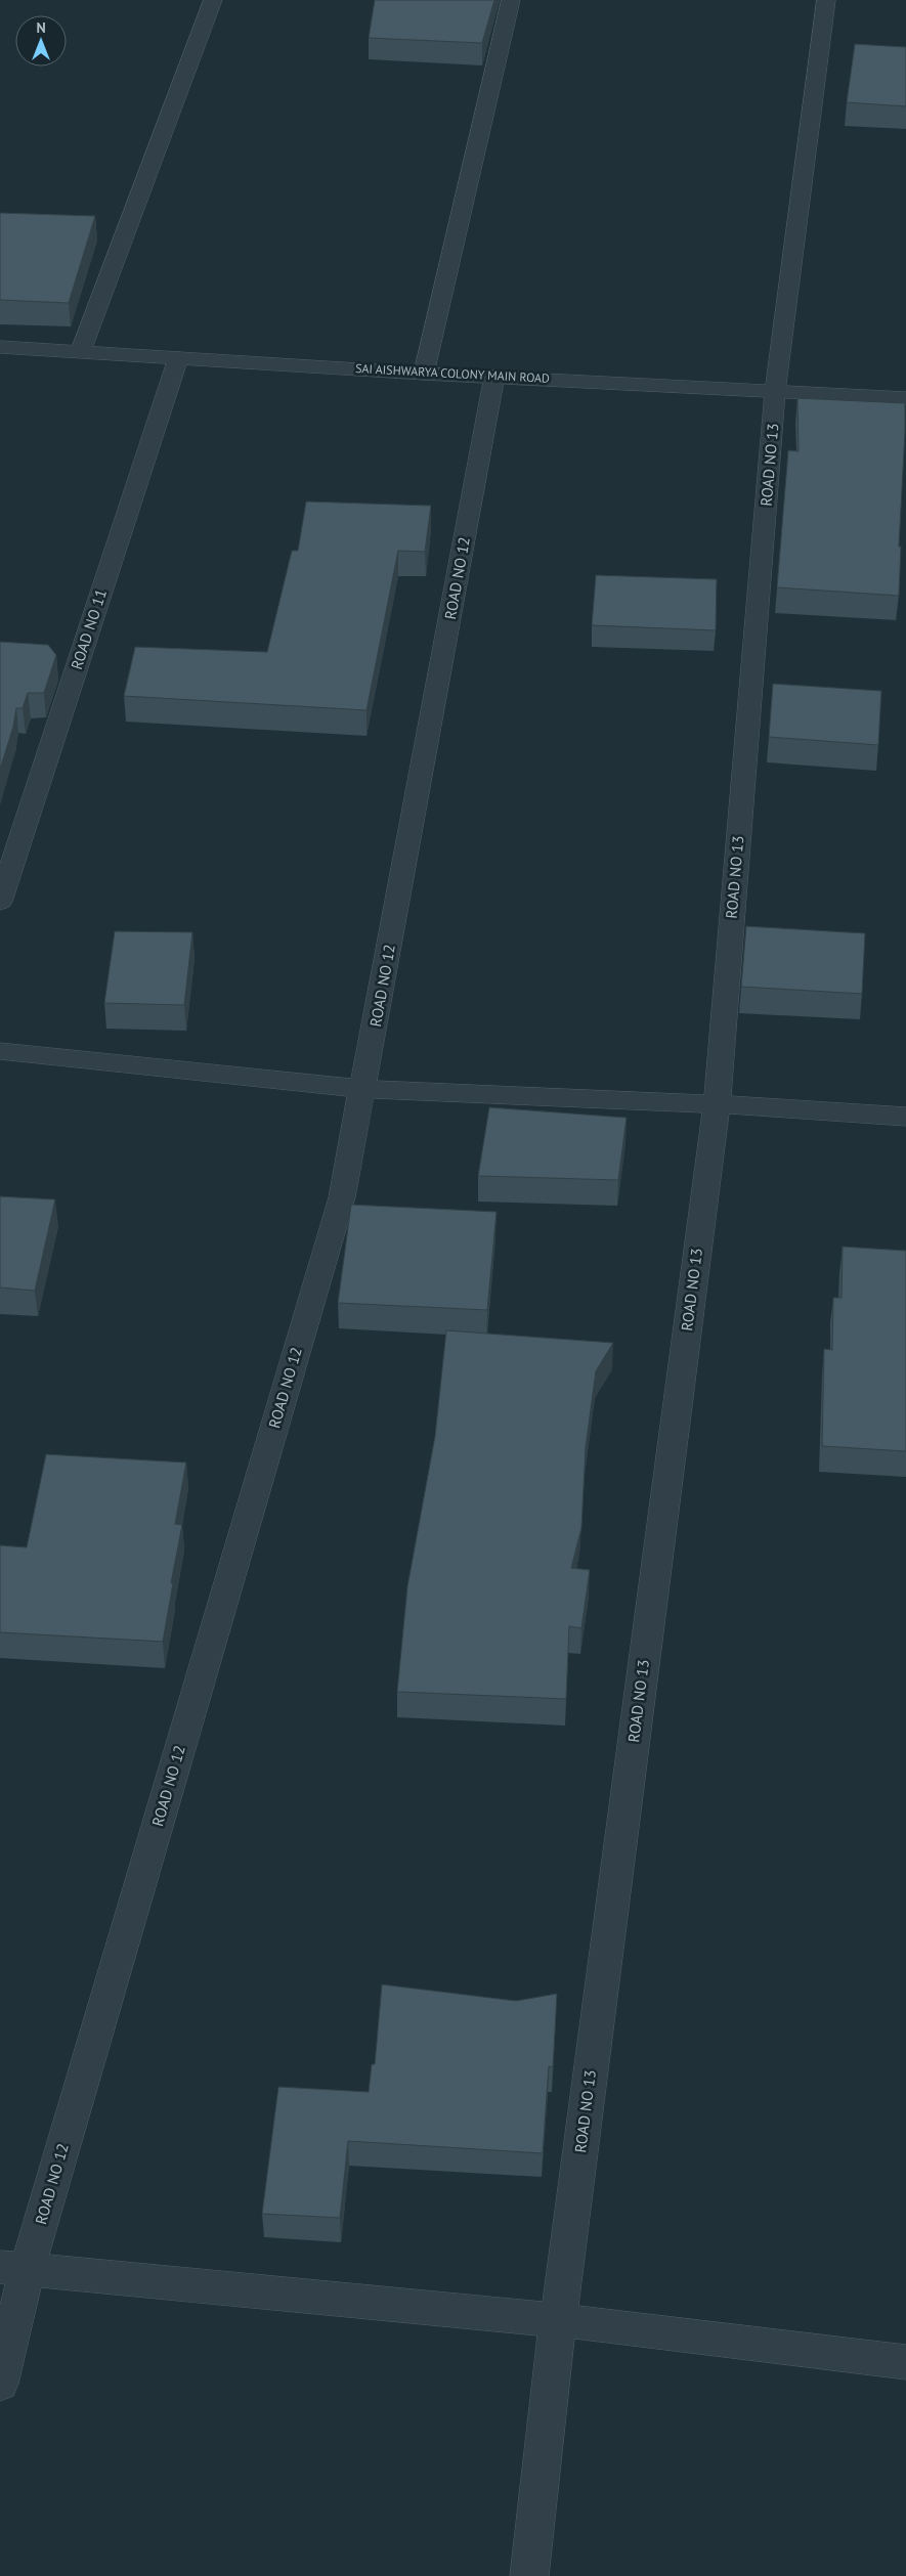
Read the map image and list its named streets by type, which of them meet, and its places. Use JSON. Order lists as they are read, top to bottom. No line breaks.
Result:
{"streets":{"street":["SAI AISHWARYA COLONY MAIN ROAD","ROAD NO 13","ROAD NO 12","ROAD NO 11"]},"crossings":[["SAI AISHWARYA COLONY MAIN ROAD","ROAD NO 13"],["SAI AISHWARYA COLONY MAIN ROAD","ROAD NO 12"],["SAI AISHWARYA COLONY MAIN ROAD","ROAD NO 11"]],"north":"top"}
